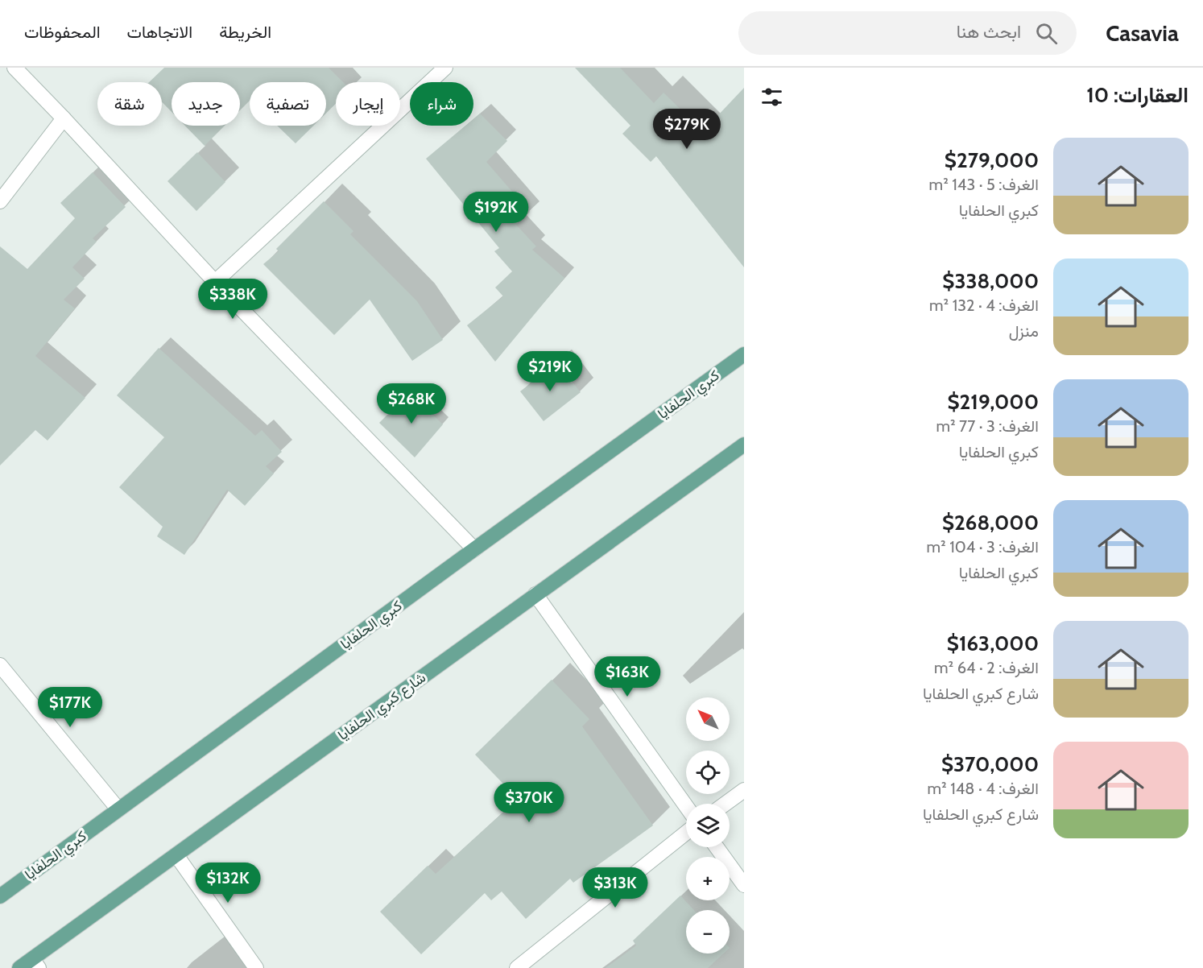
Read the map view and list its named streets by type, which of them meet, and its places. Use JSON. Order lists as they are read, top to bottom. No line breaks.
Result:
{"streets":{"main road":["كبري الحلفايا","شارع كبري الحلفايا"]},"north":"top left","page":{"header":"Casavia","search":"ابحث هنا","nav":["الخريطة","الاتجاهات","المحفوظات"],"heading":"العقارات: 10","chip":["شراء","إيجار","تصفية","جديد","شقة"],"price":["$279K","$192K","$338K","$219K","$268K","$163K","$177K","$370K","$132K","$313K"],"list":[{"name":"$279,000","note":"الغرف: 5 · 143 m² · كبري الحلفايا"},{"name":"$338,000","note":"الغرف: 4 · 132 m² · منزل"},{"name":"$219,000","note":"الغرف: 3 · 77 m² · كبري الحلفايا"},{"name":"$268,000","note":"الغرف: 3 · 104 m² · كبري الحلفايا"},{"name":"$163,000","note":"الغرف: 2 · 64 m² · شارع كبري الحلفايا"},{"name":"$370,000","note":"الغرف: 4 · 148 m² · شارع كبري الحلفايا"}],"map_buttons":["+","−"]}}
